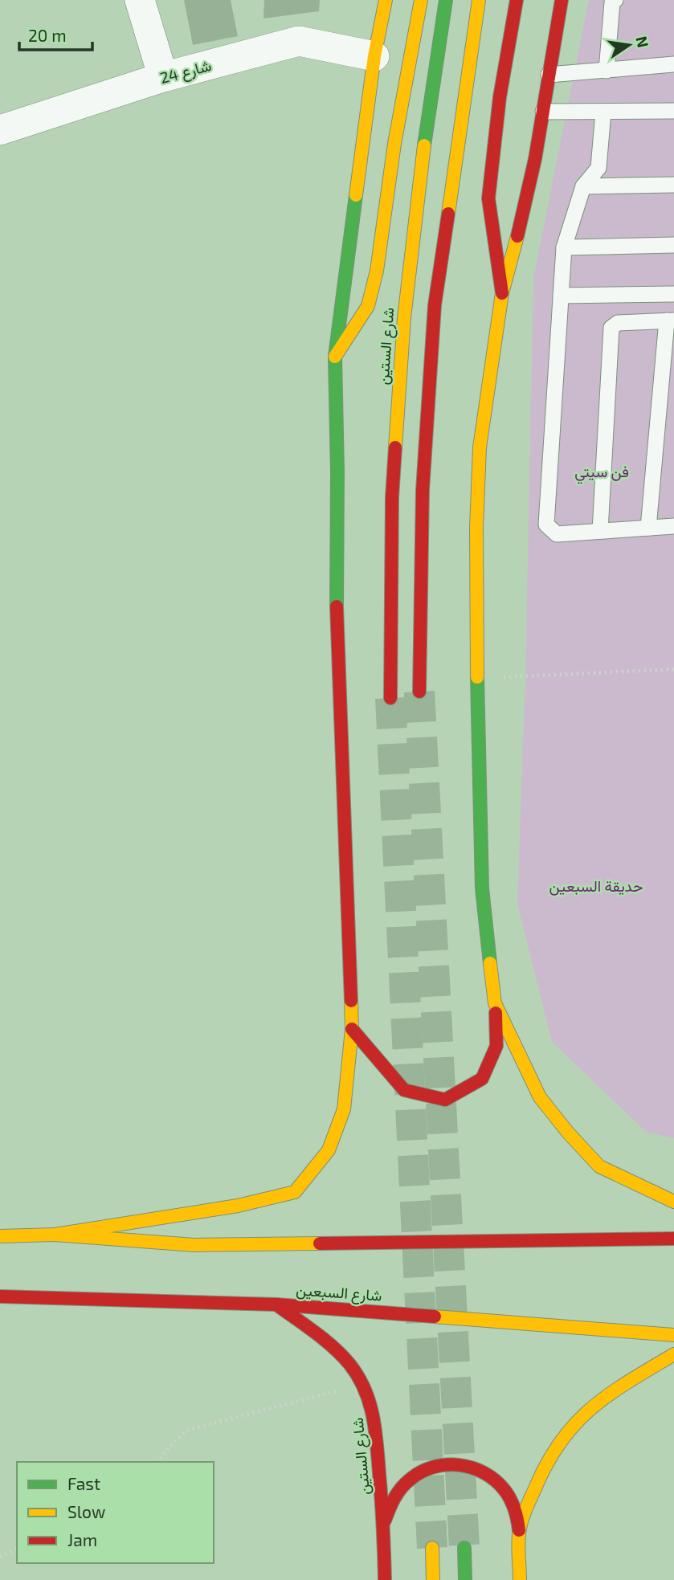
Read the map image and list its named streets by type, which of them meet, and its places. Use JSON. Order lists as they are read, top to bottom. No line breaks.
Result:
{"streets":{"main road":["شارع الستين","شارع السبعين"],"street":["شارع 24"]},"crossings":[["شارع الستين","شارع السبعين"]],"parks":["فن سيتي","حديقة السبعين"],"legend":["Fast","Slow","Jam"],"scale_bar":"20 m","north":"right"}
